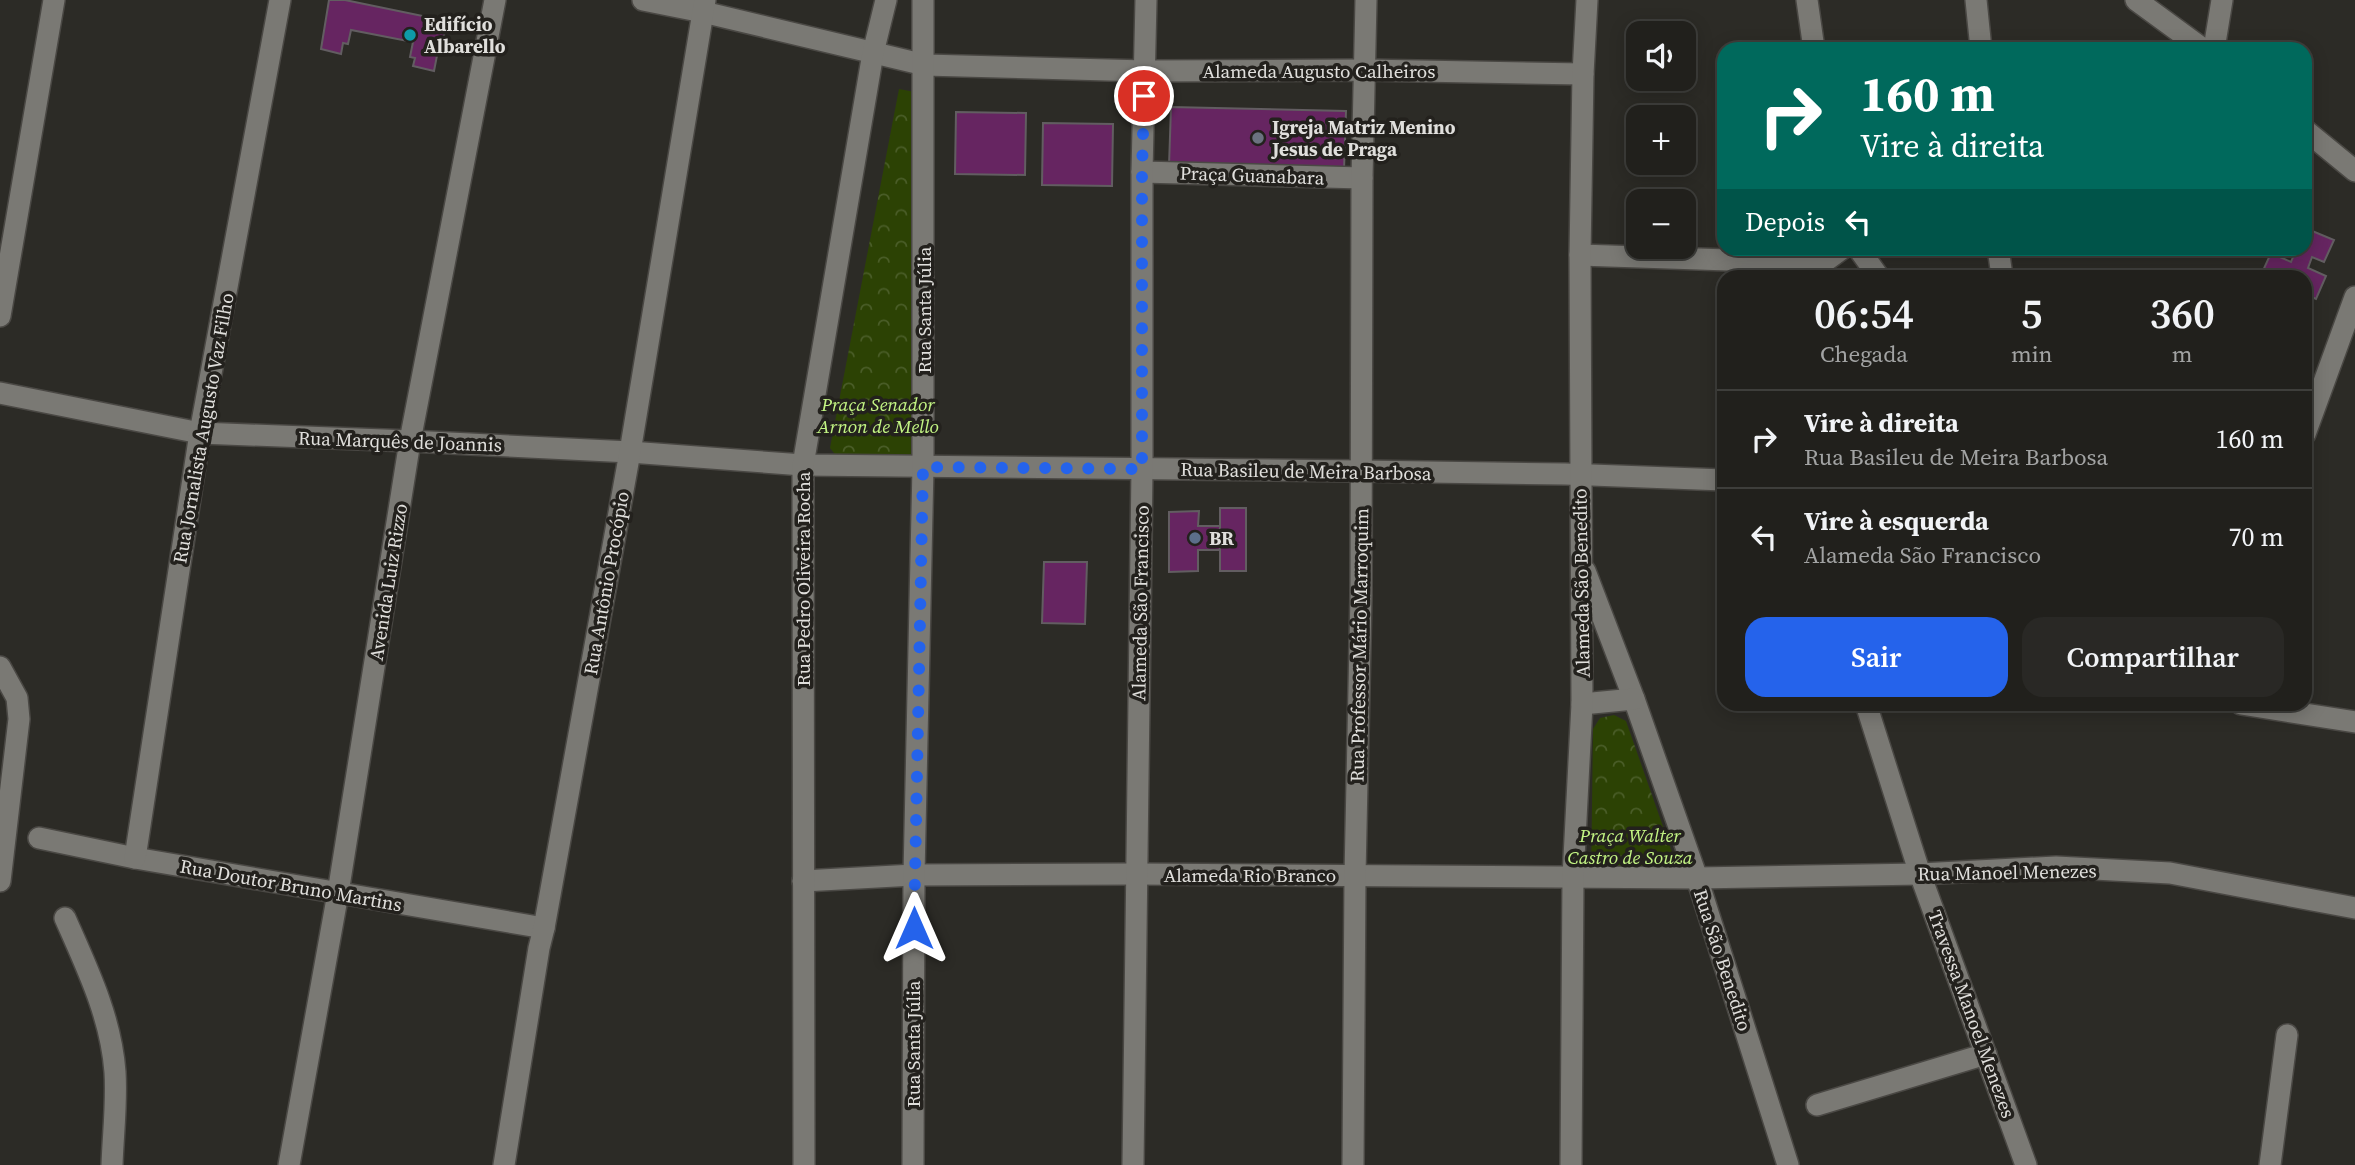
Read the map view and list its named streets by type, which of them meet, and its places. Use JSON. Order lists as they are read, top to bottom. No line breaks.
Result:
{"streets":{"street":["Alameda Augusto Calheiros","Praça Guanabara","Rua Santa Júlia","Rua Jornalista Augusto Vaz Filho","Rua Marquês de Joannis","Rua Basileu de Meira Barbosa","Rua Pedro Oliveira Rocha","Avenida Luiz Rizzo","Rua Antônio Procópio","Alameda São Benedito","Alameda São Francisco","Rua Professor Mário Marroquim","Rua Manoel Menezes","Alameda Rio Branco","Rua Doutor Bruno Martins","Rua São Benedito","Travessa Manoel Menezes"]},"crossings":[["Alameda Augusto Calheiros","Rua Santa Júlia"],["Alameda Augusto Calheiros","Rua Pedro Oliveira Rocha"],["Alameda Augusto Calheiros","Rua Antônio Procópio"],["Alameda Augusto Calheiros","Alameda São Benedito"],["Alameda Augusto Calheiros","Alameda São Francisco"],["Alameda Augusto Calheiros","Rua Professor Mário Marroquim"],["Praça Guanabara","Alameda São Francisco"],["Praça Guanabara","Rua Professor Mário Marroquim"],["Rua Santa Júlia","Rua Basileu de Meira Barbosa"],["Rua Santa Júlia","Alameda Rio Branco"],["Rua Jornalista Augusto Vaz Filho","Rua Marquês de Joannis"],["Rua Jornalista Augusto Vaz Filho","Rua Doutor Bruno Martins"],["Rua Marquês de Joannis","Rua Basileu de Meira Barbosa"],["Rua Marquês de Joannis","Rua Pedro Oliveira Rocha"],["Rua Marquês de Joannis","Avenida Luiz Rizzo"],["Rua Marquês de Joannis","Rua Antônio Procópio"],["Rua Basileu de Meira Barbosa","Rua Pedro Oliveira Rocha"],["Rua Basileu de Meira Barbosa","Alameda São Benedito"],["Rua Basileu de Meira Barbosa","Alameda São Francisco"],["Rua Basileu de Meira Barbosa","Rua Professor Mário Marroquim"],["Rua Pedro Oliveira Rocha","Alameda Rio Branco"],["Avenida Luiz Rizzo","Rua Doutor Bruno Martins"],["Rua Antônio Procópio","Rua Doutor Bruno Martins"],["Alameda São Benedito","Alameda Rio Branco"],["Alameda São Benedito","Rua São Benedito"],["Alameda São Francisco","Alameda Rio Branco"],["Rua Professor Mário Marroquim","Alameda Rio Branco"],["Rua Manoel Menezes","Alameda Rio Branco"],["Rua Manoel Menezes","Rua São Benedito"],["Rua Manoel Menezes","Travessa Manoel Menezes"],["Alameda Rio Branco","Rua São Benedito"]],"parks":["Praça Senador Arnon de Mello","Praça Walter Castro de Souza"],"places":["Edifício Albarello","Igreja Matriz Menino Jesus de Praga","BR"],"page":{"map_buttons":["+","−"],"turn":["160 m","Vire à direita"],"then":"Depois","eta":["06:54","Chegada","5","min","360","m"],"list":[{"name":"Vire à direita","note":"Rua Basileu de Meira Barbosa","value":"160 m"},{"name":"Vire à esquerda","note":"Alameda São Francisco","value":"70 m"}],"buttons":["Sair","Compartilhar"]}}
